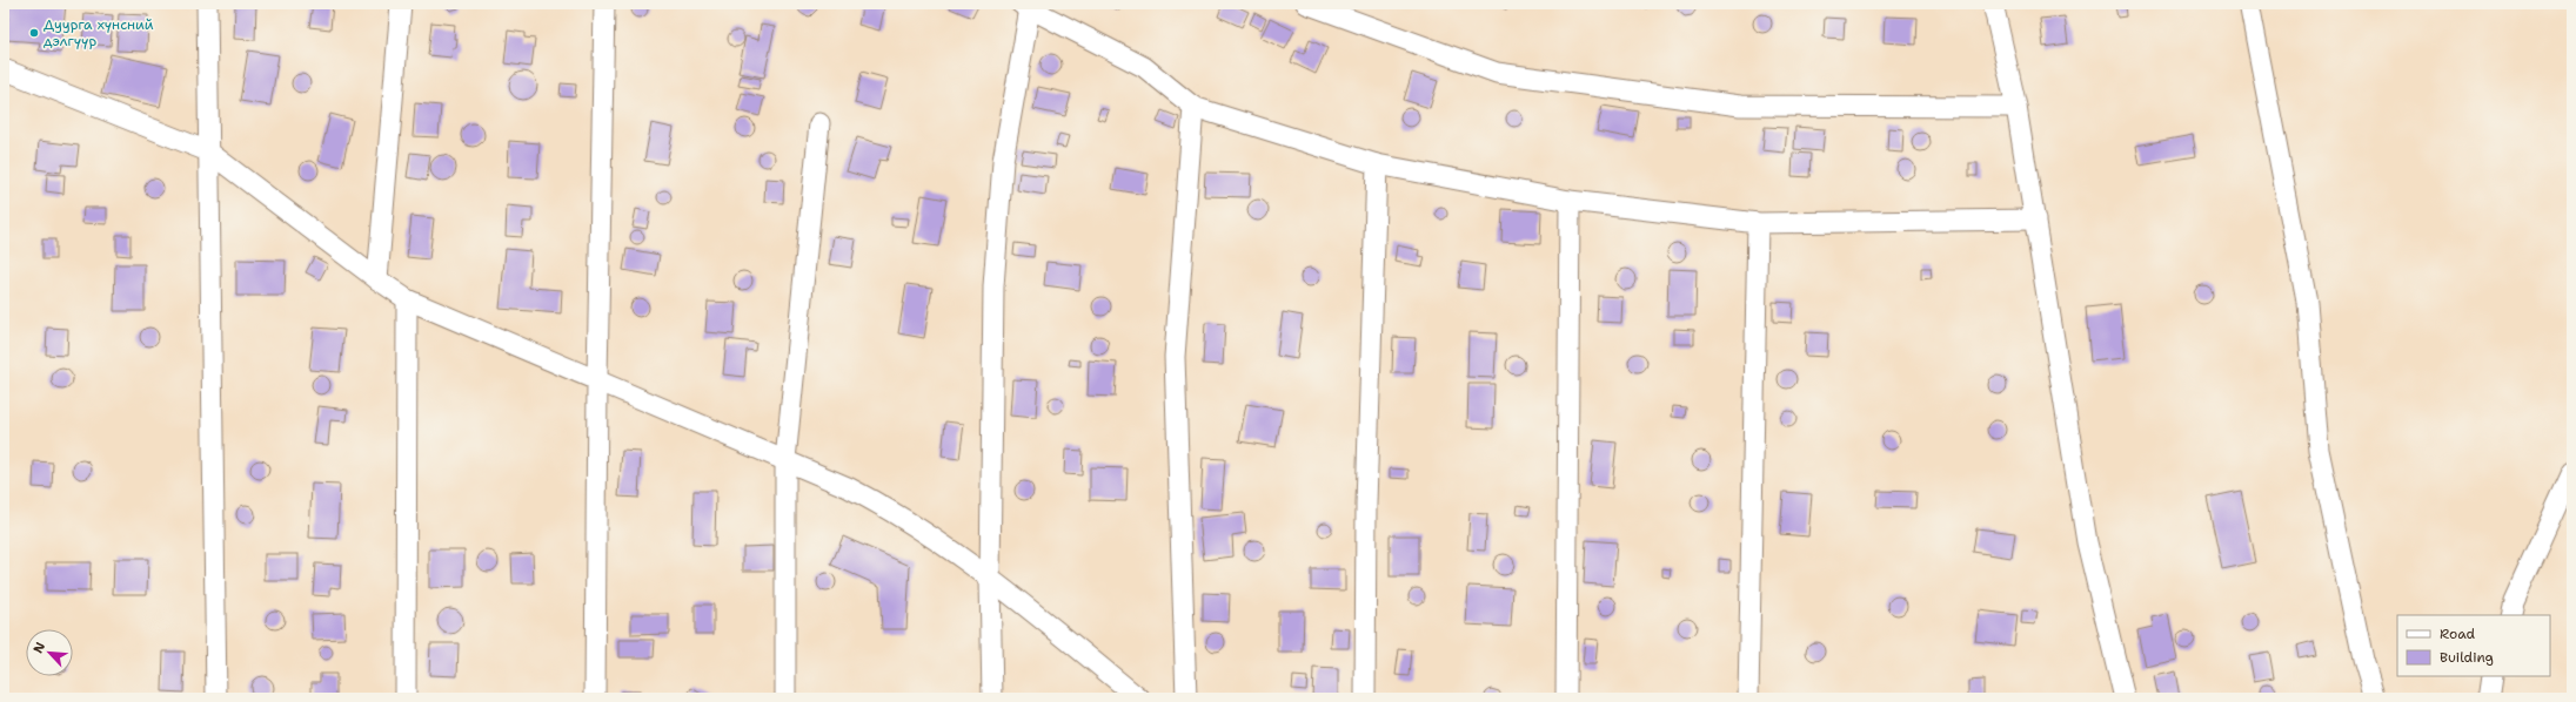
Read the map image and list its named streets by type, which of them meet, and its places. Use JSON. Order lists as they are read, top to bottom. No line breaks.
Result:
{"places":["Дуурга хүнсний дэлгүүр"],"legend":["Road","Building"],"north":"top left"}
